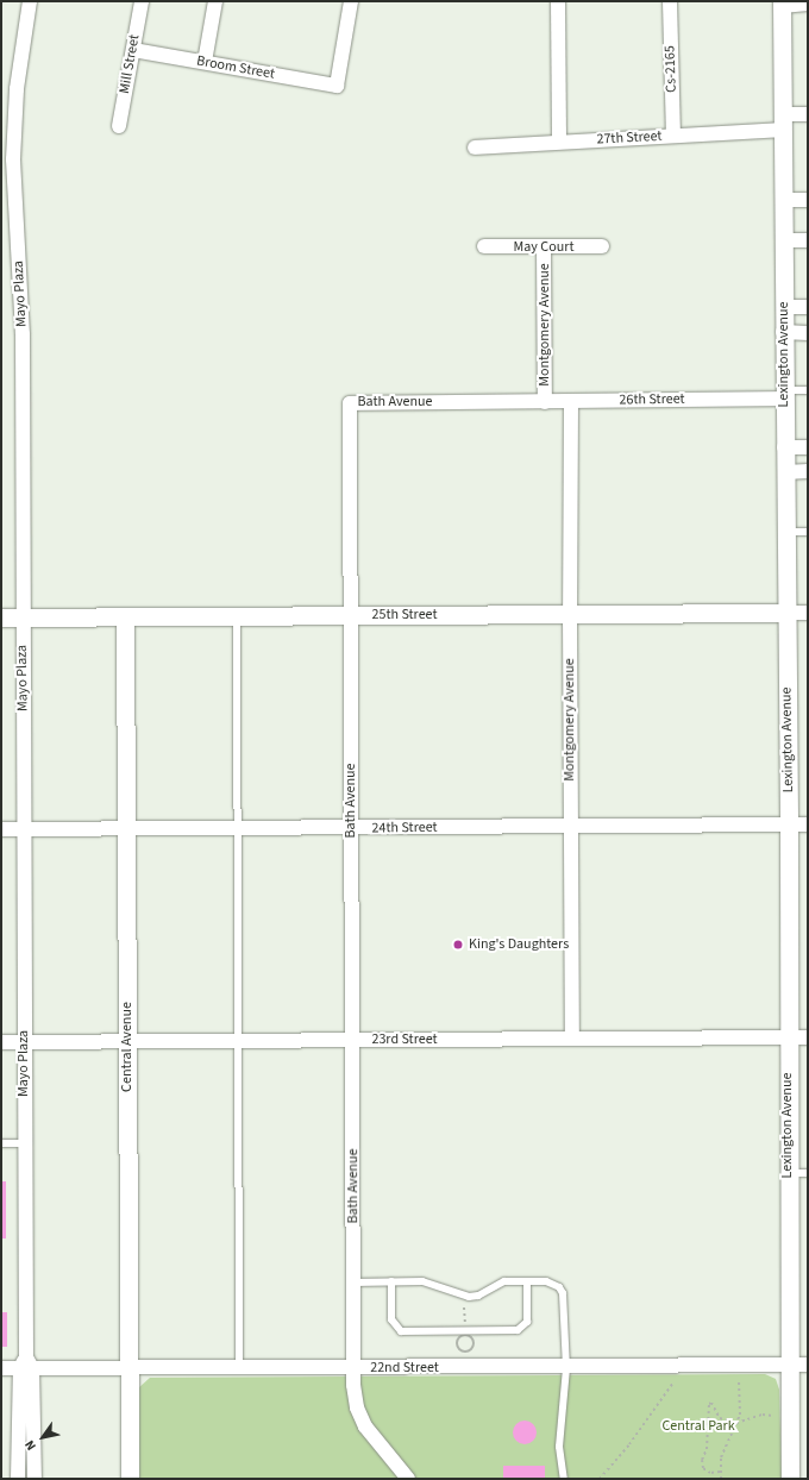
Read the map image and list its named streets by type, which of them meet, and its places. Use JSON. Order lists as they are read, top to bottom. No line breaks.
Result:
{"streets":{"street":["Mill Street","Broom Street","Cs-2165","27th Street","May Court","Mayo Plaza","Montgomery Avenue","Lexington Avenue","26th Street","Bath Avenue","25th Street","24th Street","23rd Street","Central Avenue","22nd Street"]},"crossings":[["Mill Street","Broom Street"],["Cs-2165","27th Street"],["27th Street","Lexington Avenue"],["May Court","Montgomery Avenue"],["Mayo Plaza","25th Street"],["Mayo Plaza","24th Street"],["Mayo Plaza","23rd Street"],["Mayo Plaza","22nd Street"],["Montgomery Avenue","26th Street"],["Montgomery Avenue","25th Street"],["Montgomery Avenue","24th Street"],["Montgomery Avenue","23rd Street"],["Lexington Avenue","26th Street"],["Lexington Avenue","25th Street"],["Lexington Avenue","24th Street"],["Lexington Avenue","23rd Street"],["Lexington Avenue","22nd Street"],["26th Street","Bath Avenue"],["Bath Avenue","25th Street"],["Bath Avenue","24th Street"],["Bath Avenue","23rd Street"],["Bath Avenue","22nd Street"],["25th Street","Central Avenue"],["24th Street","Central Avenue"],["23rd Street","Central Avenue"],["Central Avenue","22nd Street"]],"parks":["Central Park"],"places":["King's Daughters"],"north":"bottom left"}
